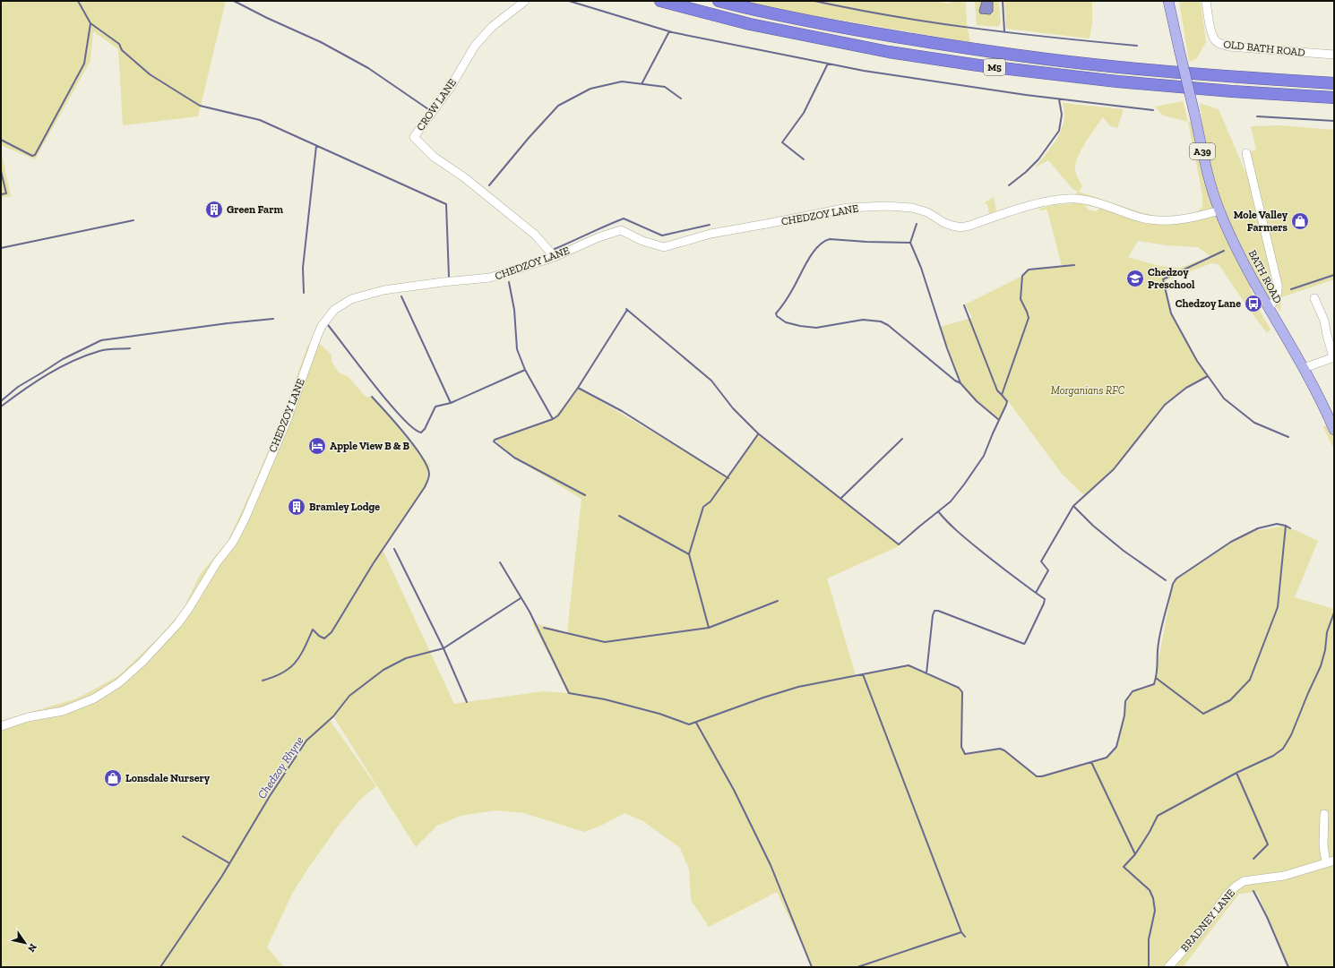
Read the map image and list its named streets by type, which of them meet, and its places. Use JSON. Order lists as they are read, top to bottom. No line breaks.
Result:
{"streets":{"highway":["M5"],"main road":["A39","BATH ROAD"],"street":["OLD BATH ROAD","CROW LANE","CHEDZOY LANE","BRADNEY LANE"]},"crossings":[["CROW LANE","CHEDZOY LANE"],["CHEDZOY LANE","BATH ROAD"]],"water":["Chedzoy Rhyne"],"parks":["Morganians RFC"],"places":{"building":["Green Farm","Bramley Lodge"],"shop":["Mole Valley Farmers","Lonsdale Nursery"],"school or university":["Chedzoy Preschool"],"bus stop":["Chedzoy Lane"],"hotel":["Apple View B & B"]},"north":"bottom right"}
